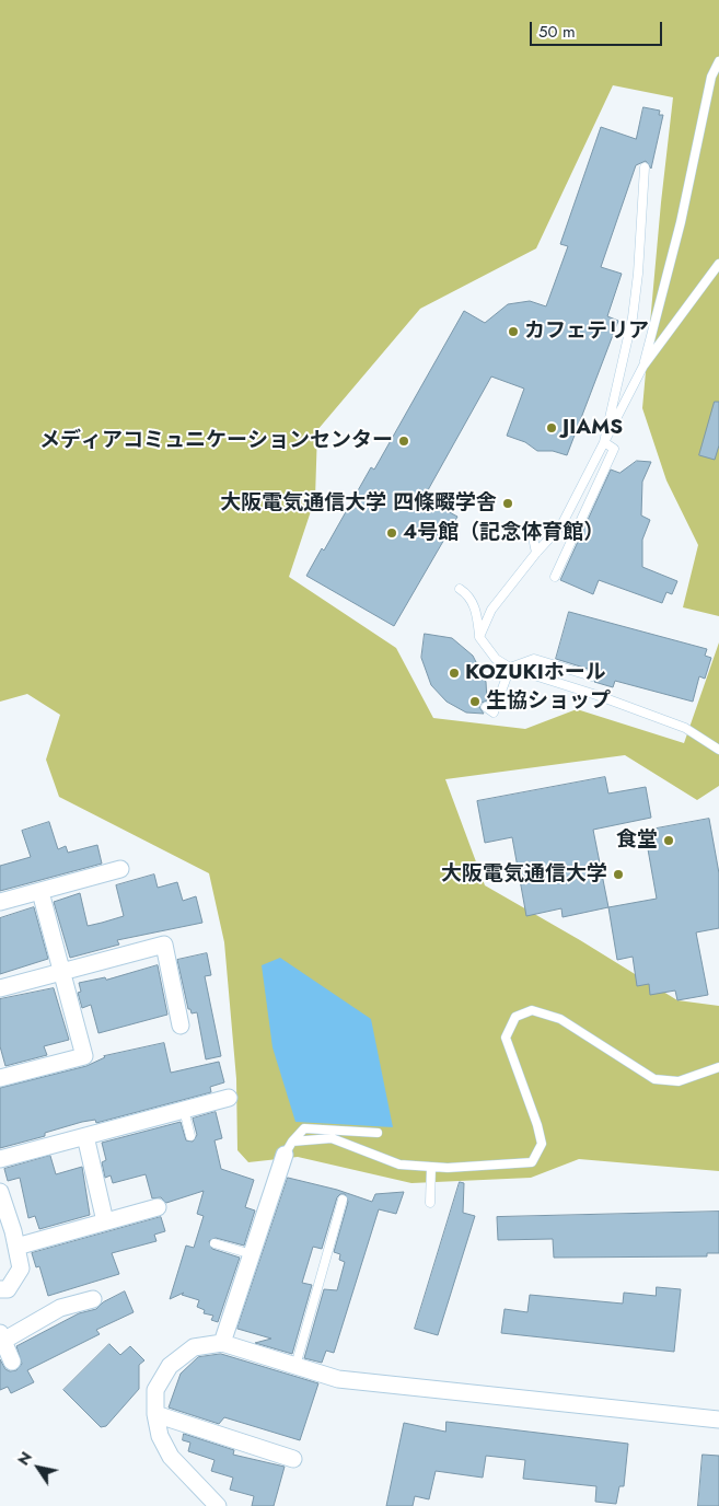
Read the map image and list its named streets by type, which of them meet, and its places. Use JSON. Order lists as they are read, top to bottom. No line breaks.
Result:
{"places":["カフェテリア","JIAMS","メディアコミュニケーションセンター","大阪電気通信大学 四條畷学舎","4号館（記念体育館）","KOZUKIホール","生協ショップ","食堂","大阪電気通信大学"],"scale_bar":"50 m","north":"top left"}
